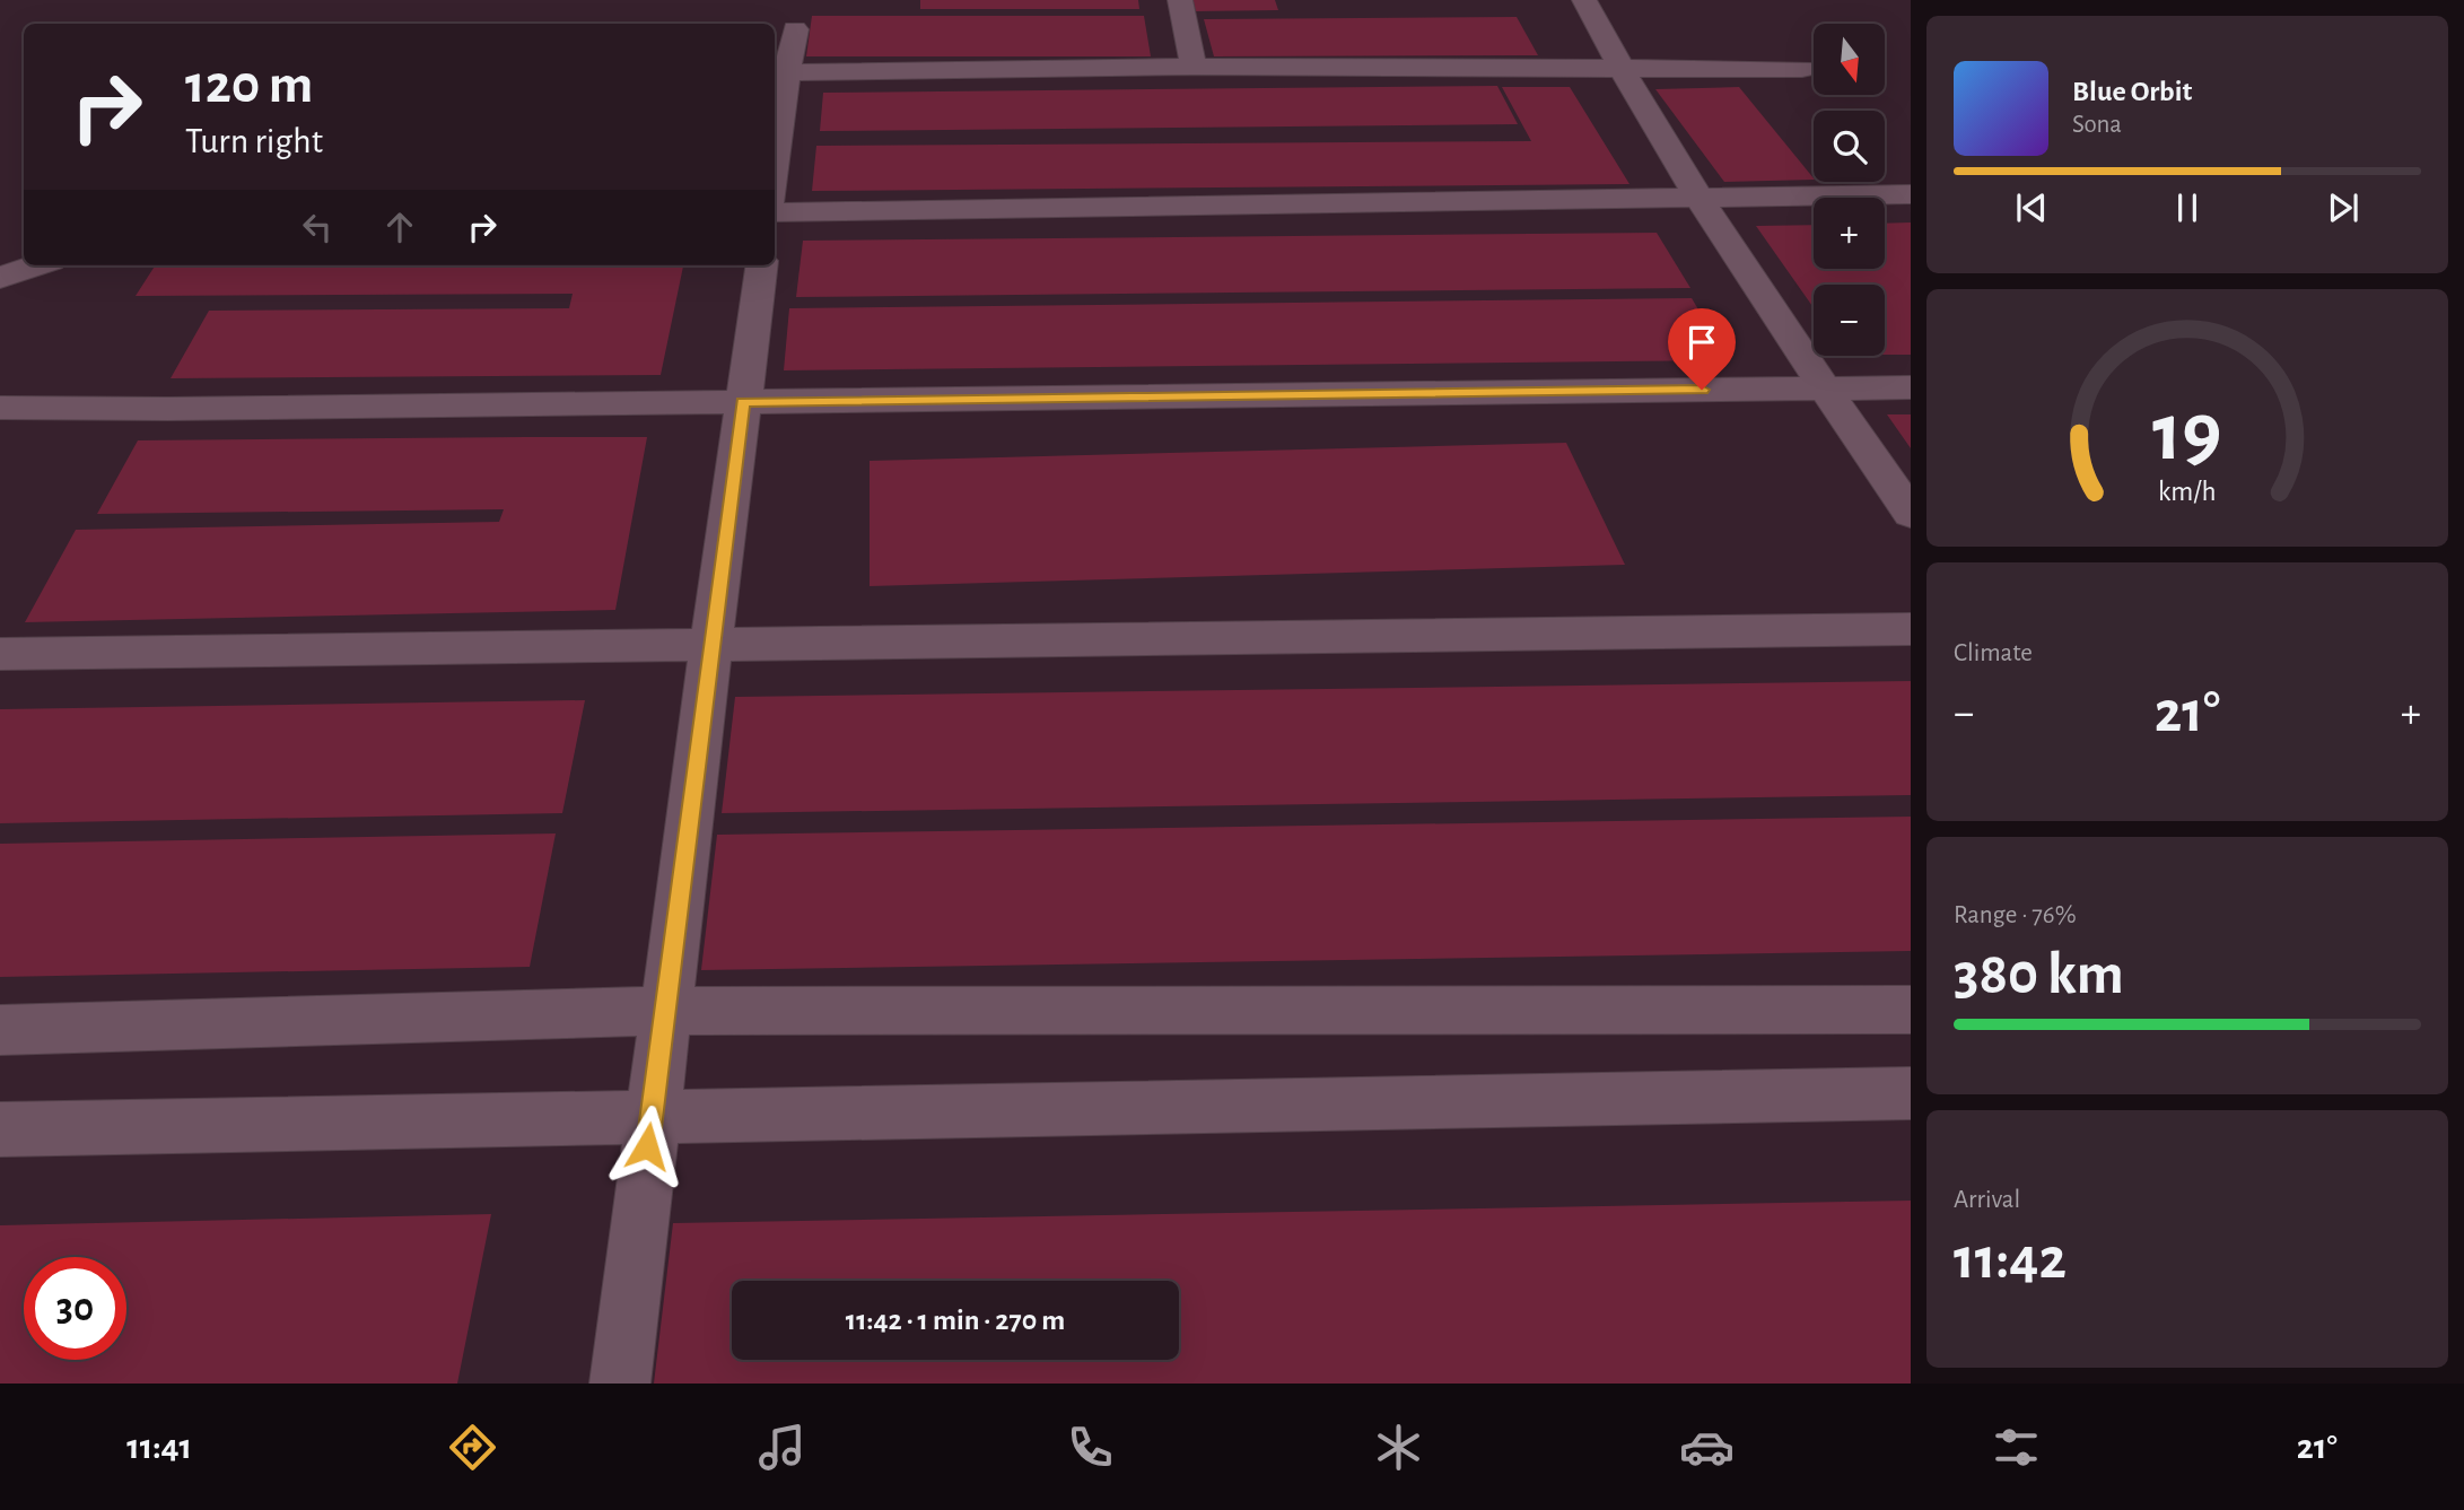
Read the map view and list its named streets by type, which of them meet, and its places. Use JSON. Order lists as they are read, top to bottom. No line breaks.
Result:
{"north":"bottom","page":{"map_buttons":["+","−"],"turn":["120 m","Turn right"],"song":["Blue Orbit","Sona"],"tile":["Climate",["Range · 76%","380 km"],["Arrival","11:42"]],"heat":["−","21°","+"],"limit":"30","trip":"11:42 · 1 min · 270 m","tabs":["11:41","21°"],"gauge":["19","km/h"]}}
